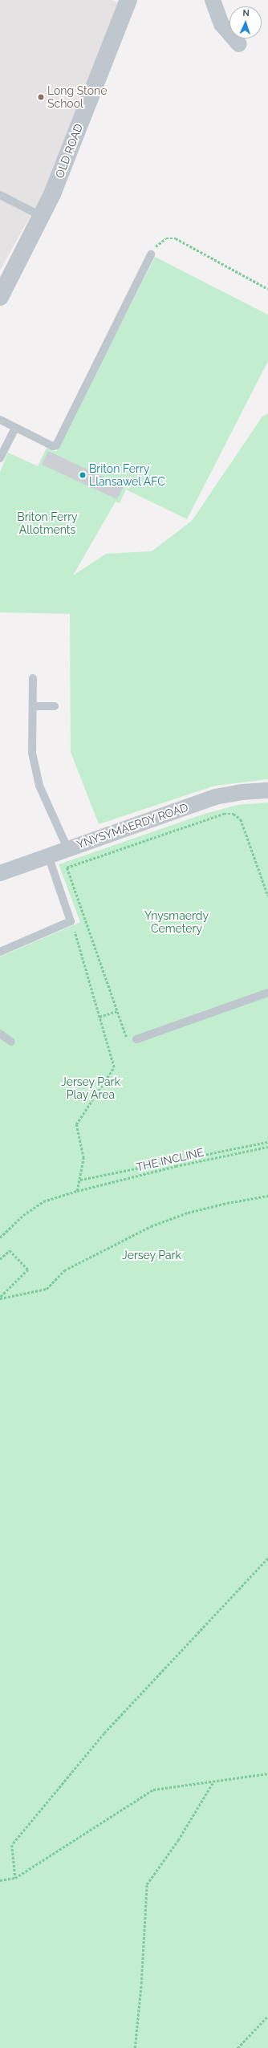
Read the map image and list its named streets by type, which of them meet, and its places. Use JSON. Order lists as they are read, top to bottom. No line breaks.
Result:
{"streets":{"street":["OLD ROAD","YNYSYMAERDY ROAD"],"path":["THE INCLINE"]},"parks":["Briton Ferry Allotments","Ynysmaerdy Cemetery","Jersey Park Play Area","Jersey Park"],"places":["Long Stone School","Briton Ferry Llansawel AFC"],"north":"top"}
